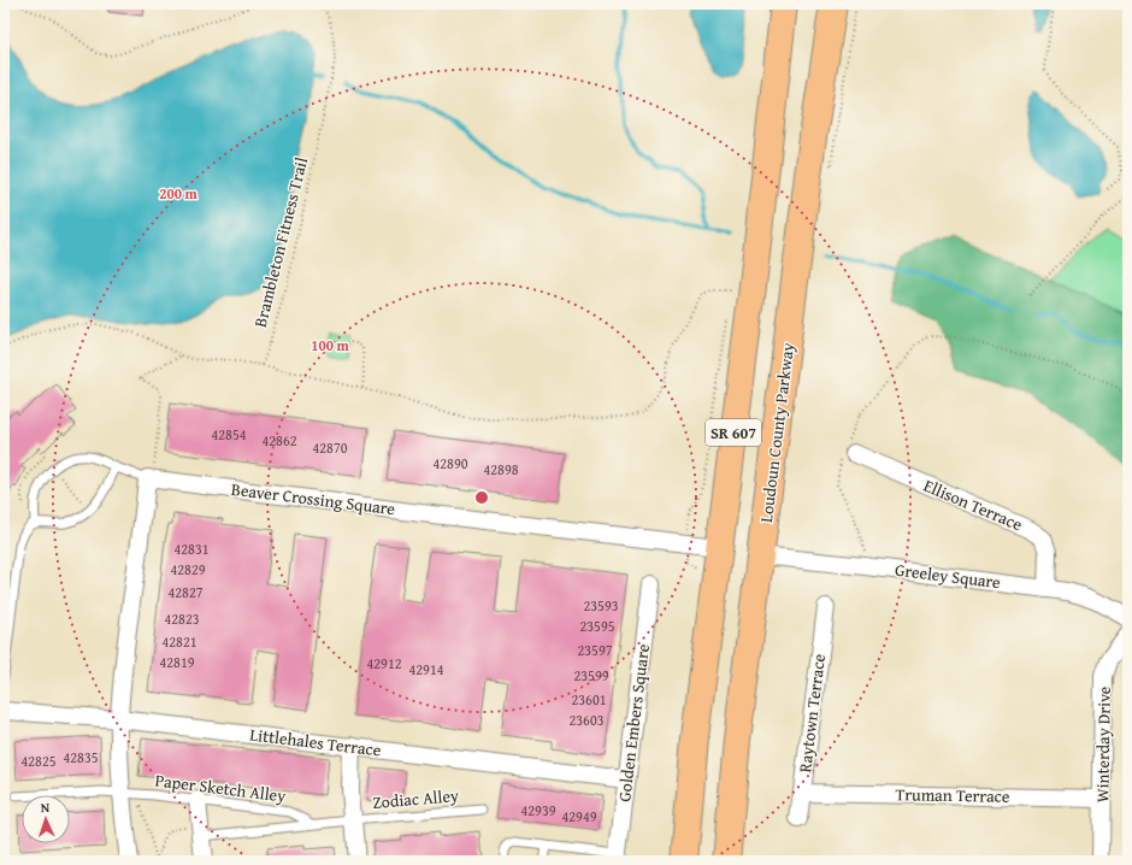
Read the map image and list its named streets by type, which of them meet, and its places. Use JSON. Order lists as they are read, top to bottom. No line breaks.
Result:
{"streets":{"main road":["SR 607","Loudoun County Parkway"],"street":["Beaver Crossing Square","Ellison Terrace","Greeley Square","Raytown Terrace","Golden Embers Square","Littlehales Terrace","Winterday Drive","Truman Terrace"],"lane":["Paper Sketch Alley","Zodiac Alley"],"path":["Brambleton Fitness Trail"]},"crossings":[["SR 607","Beaver Crossing Square"],["Loudoun County Parkway","Greeley Square"],["Ellison Terrace","Greeley Square"],["Raytown Terrace","Truman Terrace"],["Golden Embers Square","Littlehales Terrace"],["Winterday Drive","Truman Terrace"],["Paper Sketch Alley","Zodiac Alley"]],"house_numbers":["42854","42862","42870","42890","42898","42831","42829","42827","23593","42823","23595","42821","23597","42819","42912","42914","23599","23601","23603","42835","42825","42939","42949"],"north":"top","rings":["200 m","100 m"]}
